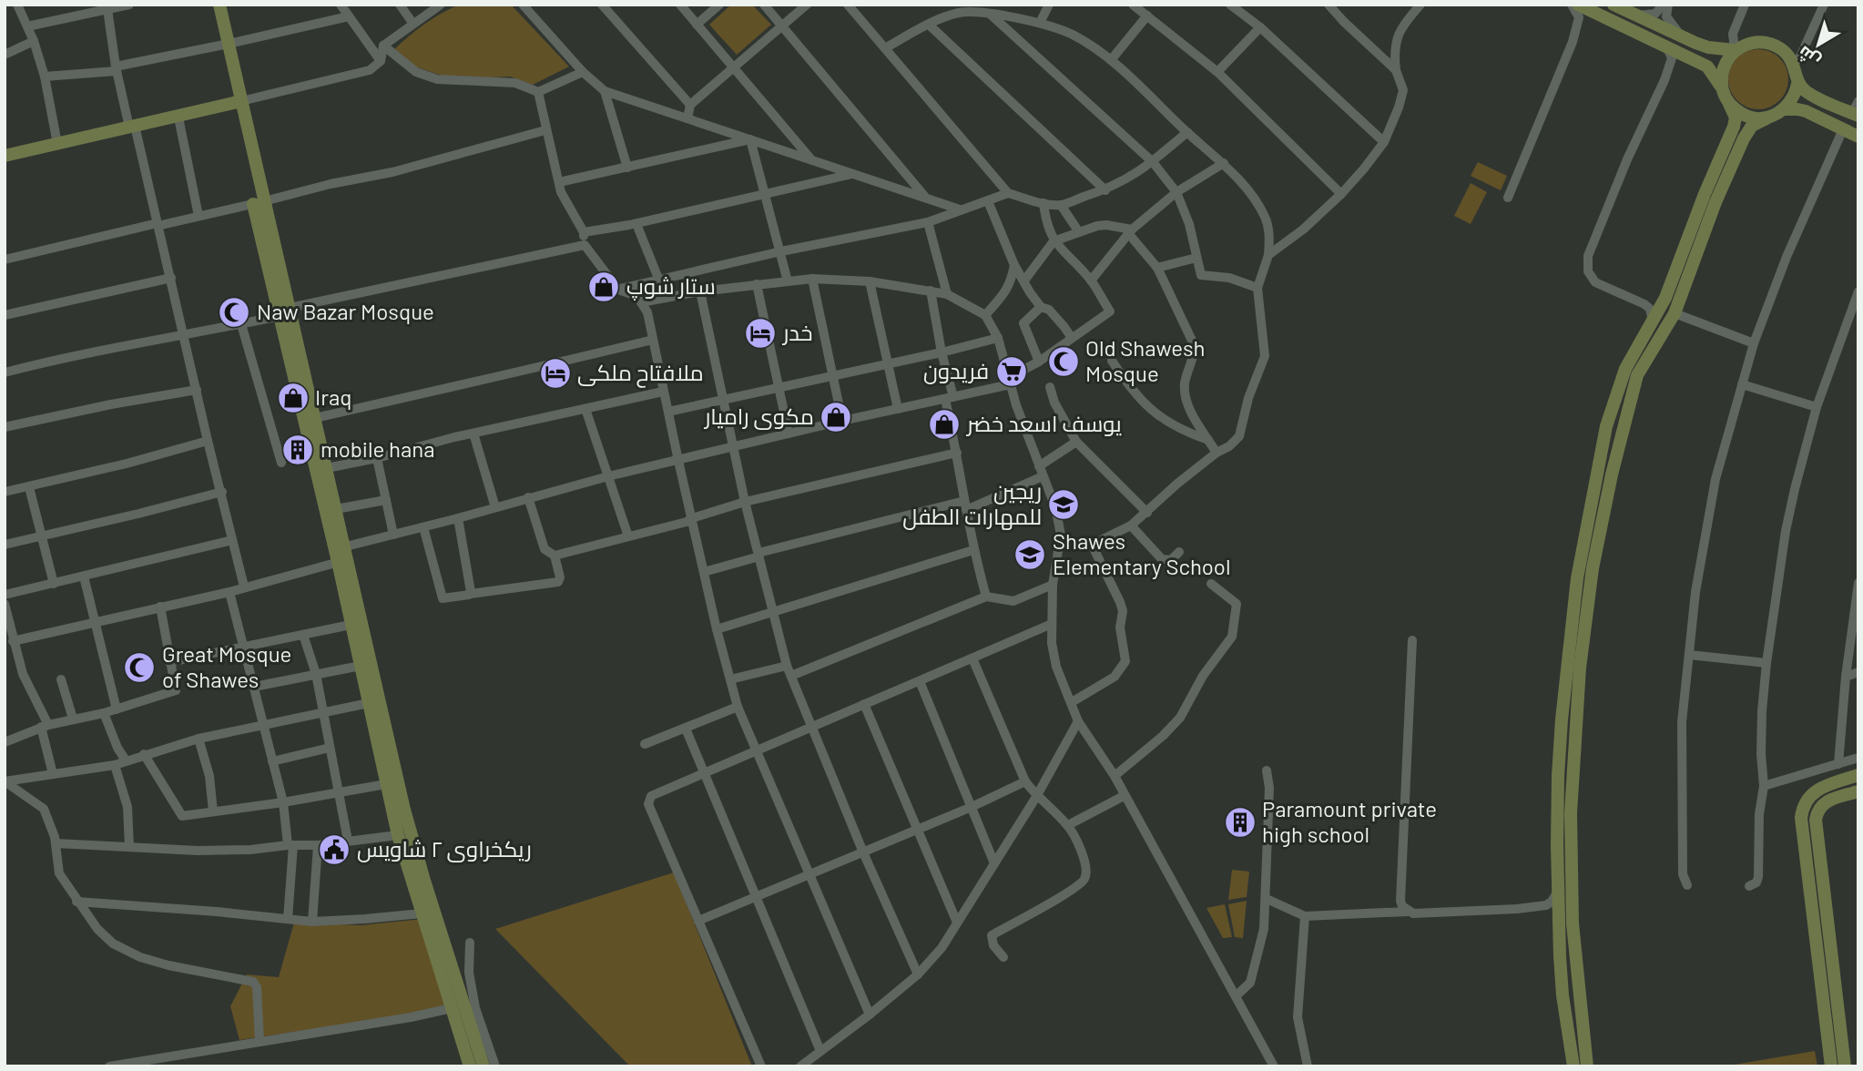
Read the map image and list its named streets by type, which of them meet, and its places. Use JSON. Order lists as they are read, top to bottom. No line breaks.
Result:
{"places":{"shop":["ستار شوپ","Iraq","مکوی رامیار","يوسف اسعد خضر"],"mosque":["Naw Bazar Mosque","Old Shawesh Mosque","Great Mosque of Shawes"],"hotel":["خدر","ملافتاح ملکی"],"supermarket":["فريدون"],"building":["mobile hana","Paramount private high school"],"school or university":["ريجين للمهارات الطفل","Shawes Elementary School"],"public building":["ريكخراوى ۲ شاويس"]},"north":"bottom left"}
